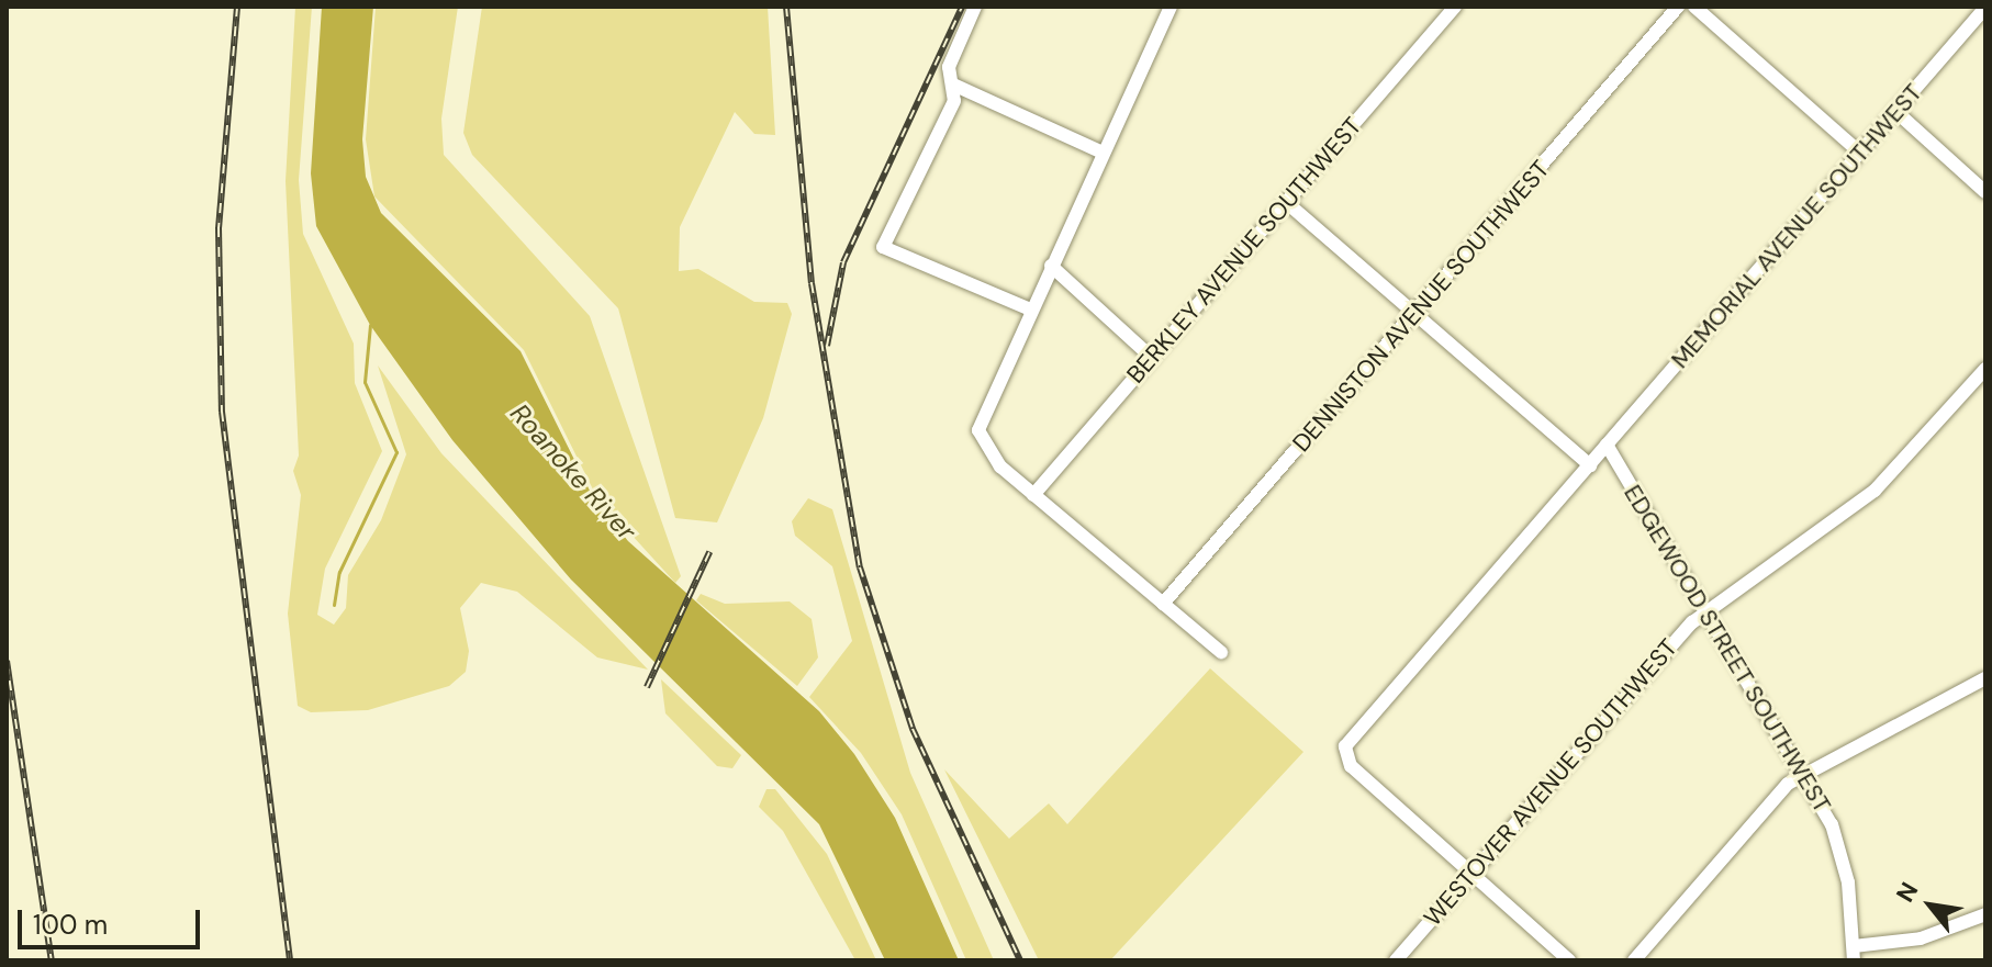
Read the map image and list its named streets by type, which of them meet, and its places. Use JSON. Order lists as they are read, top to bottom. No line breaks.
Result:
{"streets":{"street":["MEMORIAL AVENUE SOUTHWEST","BERKLEY AVENUE SOUTHWEST","DENNISTON AVENUE SOUTHWEST","EDGEWOOD STREET SOUTHWEST","WESTOVER AVENUE SOUTHWEST"]},"crossings":[["MEMORIAL AVENUE SOUTHWEST","EDGEWOOD STREET SOUTHWEST"],["EDGEWOOD STREET SOUTHWEST","WESTOVER AVENUE SOUTHWEST"]],"water":["Roanoke River"],"scale_bar":"100 m","north":"top left"}
